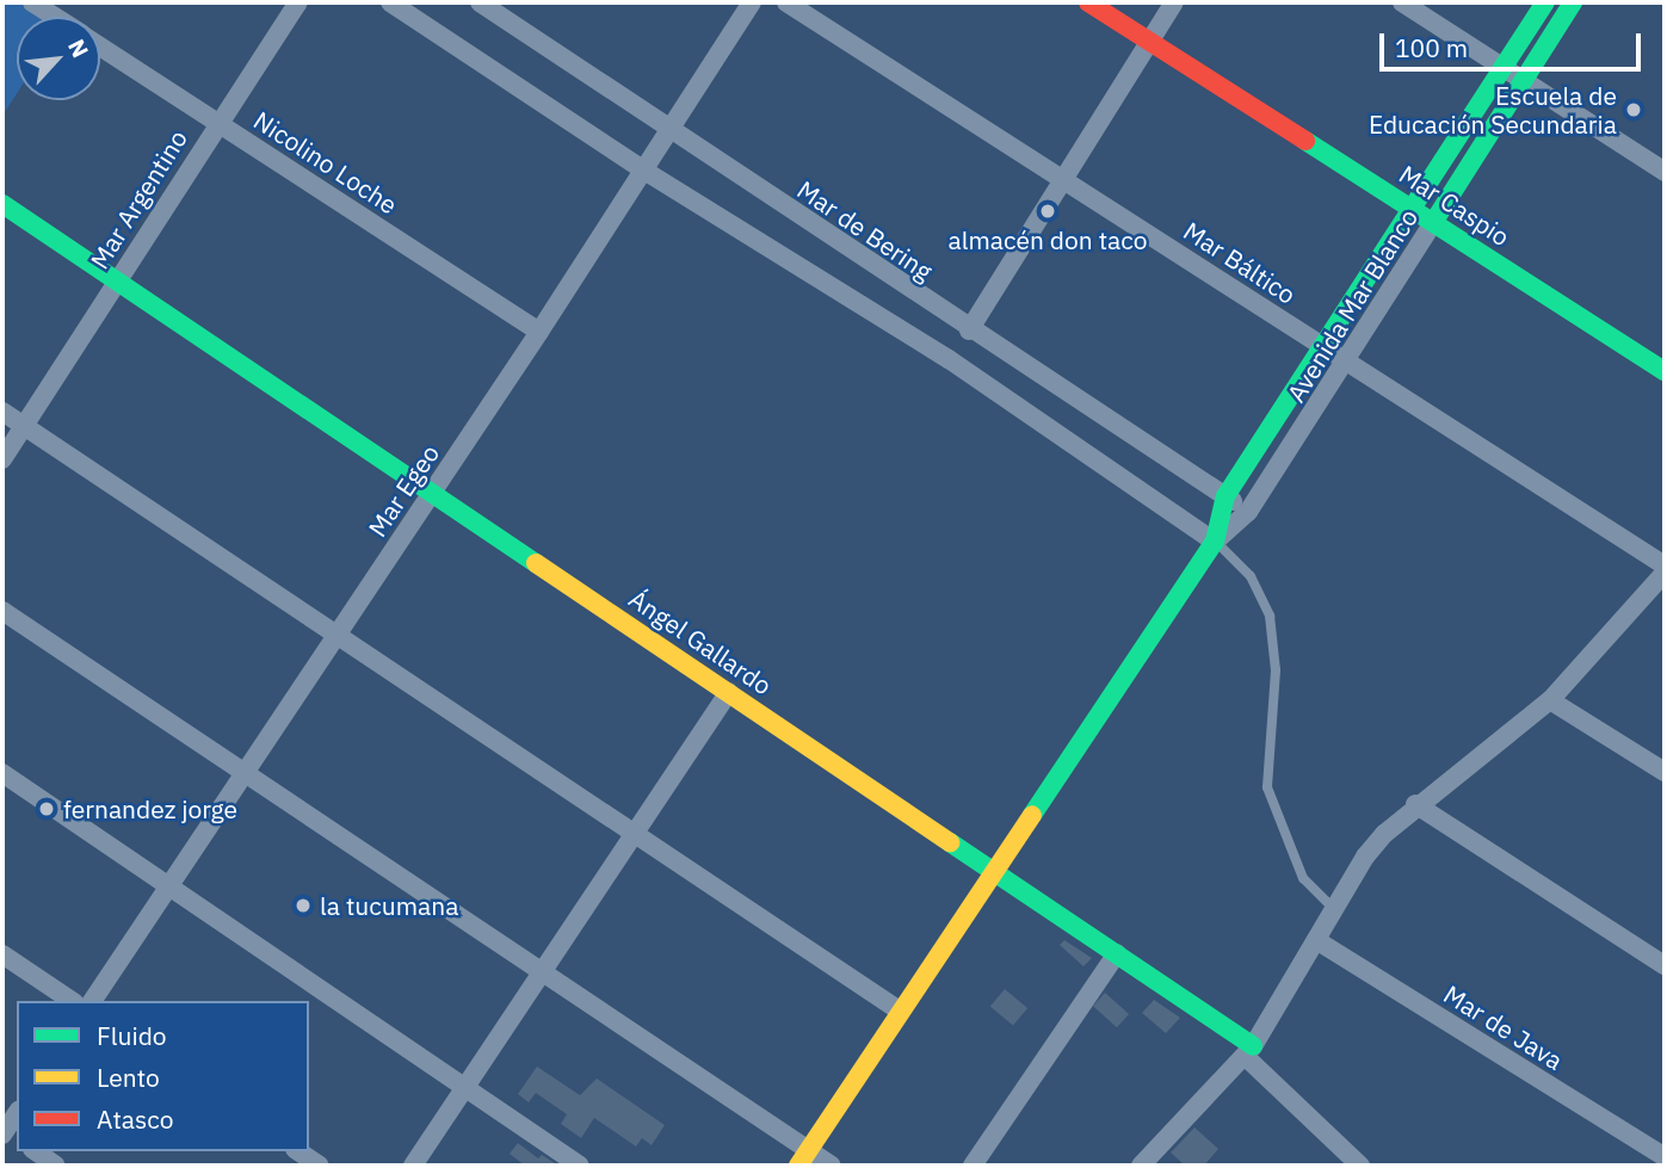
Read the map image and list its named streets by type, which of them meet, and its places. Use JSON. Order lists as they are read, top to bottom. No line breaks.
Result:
{"streets":{"street":["Nicolino Loche","Mar Argentino","Mar Caspio","Mar de Bering","Mar Báltico","Avenida Mar Blanco","Mar Egeo","Ángel Gallardo","Mar de Java"]},"crossings":[["Nicolino Loche","Mar Argentino"],["Nicolino Loche","Mar Egeo"],["Mar Argentino","Ángel Gallardo"],["Mar Caspio","Avenida Mar Blanco"],["Mar de Bering","Avenida Mar Blanco"],["Mar de Bering","Mar Egeo"],["Mar Báltico","Avenida Mar Blanco"],["Mar Egeo","Ángel Gallardo"]],"places":["Escuela de Educación Secundaria","almacén don taco","fernandez jorge","la tucumana"],"legend":["Fluido","Lento","Atasco"],"scale_bar":"100 m","north":"top right"}
